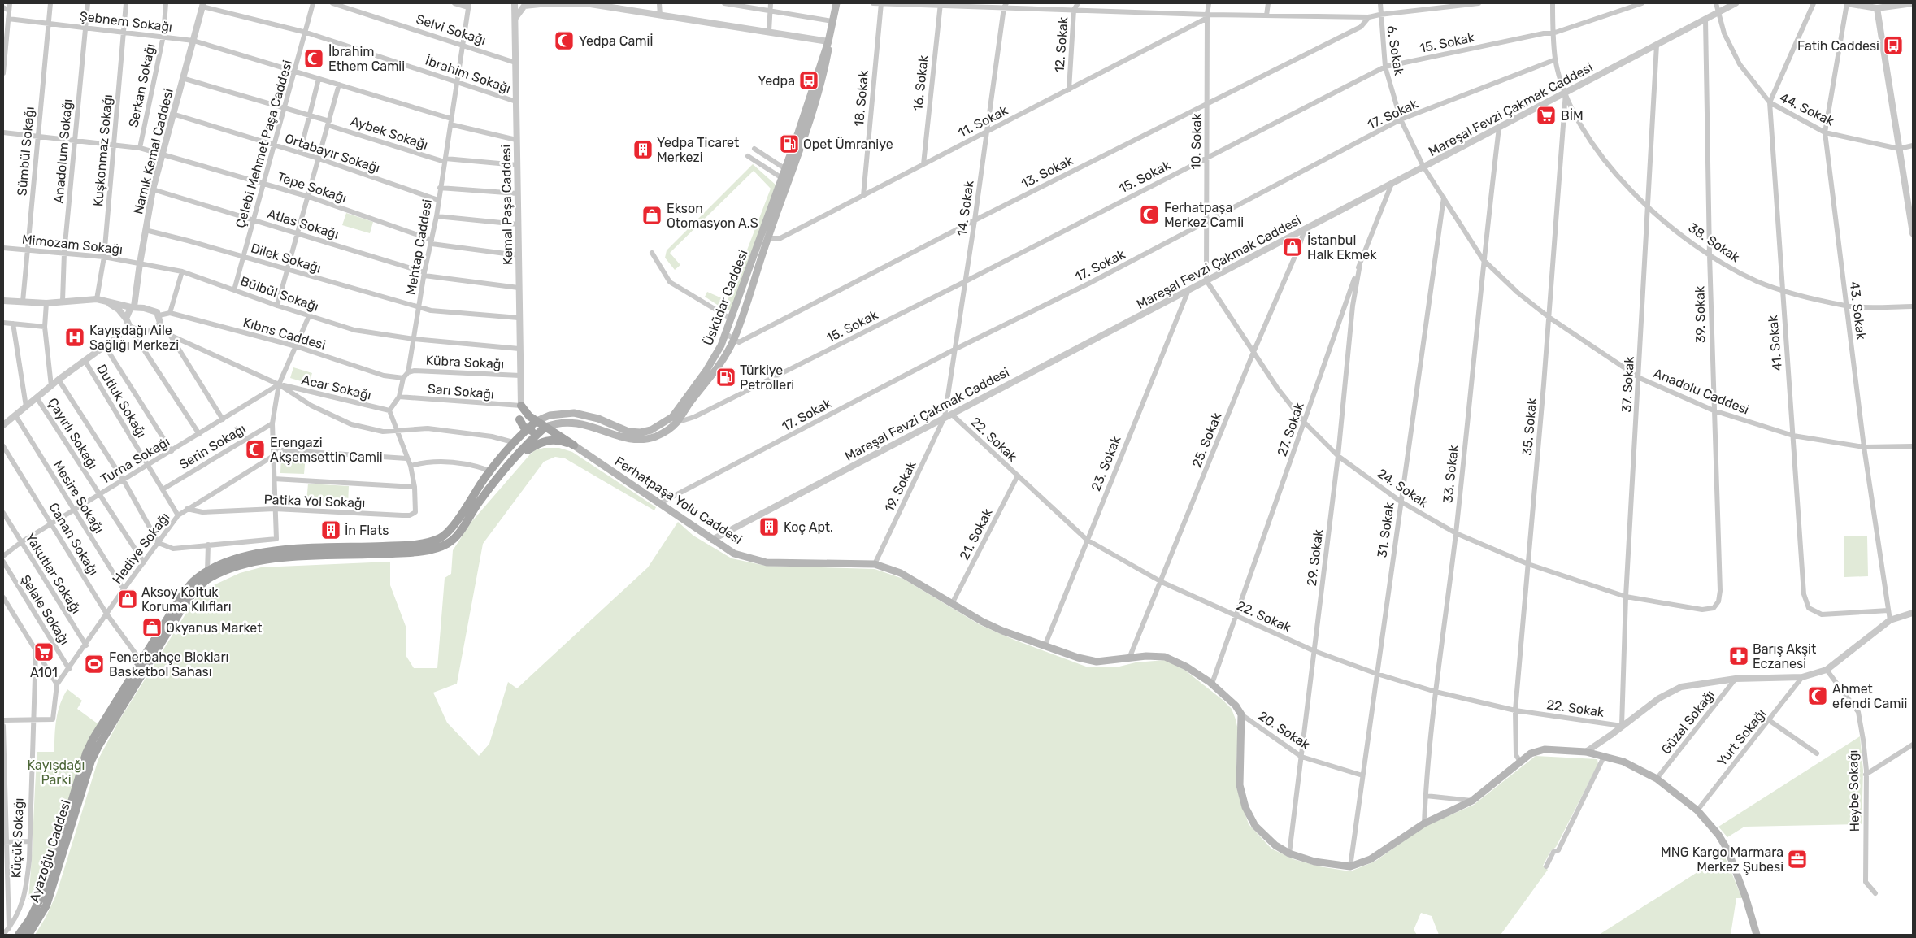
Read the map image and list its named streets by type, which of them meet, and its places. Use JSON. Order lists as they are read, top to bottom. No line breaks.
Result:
{"streets":{"main road":["Üsküdar Caddesi","Ferhatpaşa Yolu Caddesi","Ayazoğlu Caddesi"],"street":["Şebnem Sokağı","Selvi Sokağı","15. Sokak","12. Sokak","6. Sokak","İbrahim Sokağı","16. Sokak","Serkan Sokağı","18. Sokak","Mareşal Fevzi Çakmak Caddesi","44. Sokak","17. Sokak","11. Sokak","Aybek Sokağı","10. Sokak","Çelebi Mehmet Paşa Caddesi","Kuşkonmaz Sokağı","Sümbül Sokağı","Anadolum Sokağı","Namık Kemal Caddesi","Ortabayır Sokağı","13. Sokak","Tepe Sokağı","Kemal Paşa Caddesi","14. Sokak","Atlas Sokağı","38. Sokak","Mimozam Sokağı","Mehtap Caddesi","Dilek Sokağı","Bülbül Sokağı","43. Sokak","39. Sokak","Kıbrıs Caddesi","41. Sokak","Kübra Sokağı","37. Sokak","Acar Sokağı","Sarı Sokağı","Anadolu Caddesi","Dutluk Sokağı","35. Sokak","27. Sokak","Çayırlı Sokağı","22. Sokak","25. Sokak","Serin Sokağı","Turna Sokağı","23. Sokak","33. Sokak","19. Sokak","24. Sokak","Mesire Sokağı","Patika Yol Sokağı","31. Sokak","21. Sokak","Canan Sokağı","Hediye Sokağı","29. Sokak","Yakutlar Sokağı","Şelale Sokağı","Güzel Sokağı","20. Sokak","Yurt Sokağı","Heybe Sokağı","Küçük Sokağı"]},"crossings":[["Şebnem Sokağı","Serkan Sokağı"],["Şebnem Sokağı","Çelebi Mehmet Paşa Caddesi"],["Şebnem Sokağı","Kuşkonmaz Sokağı"],["Şebnem Sokağı","Sümbül Sokağı"],["Şebnem Sokağı","Anadolum Sokağı"],["Şebnem Sokağı","Namık Kemal Caddesi"],["Şebnem Sokağı","Kemal Paşa Caddesi"],["Şebnem Sokağı","Mehtap Caddesi"],["Selvi Sokağı","Kemal Paşa Caddesi"],["Selvi Sokağı","Mehtap Caddesi"],["15. Sokak","6. Sokak"],["15. Sokak","10. Sokak"],["15. Sokak","14. Sokak"],["15. Sokak","Üsküdar Caddesi"],["12. Sokak","11. Sokak"],["6. Sokak","Mareşal Fevzi Çakmak Caddesi"],["6. Sokak","17. Sokak"],["6. Sokak","Anadolu Caddesi"],["İbrahim Sokağı","Çelebi Mehmet Paşa Caddesi"],["İbrahim Sokağı","Namık Kemal Caddesi"],["İbrahim Sokağı","Kemal Paşa Caddesi"],["İbrahim Sokağı","Mehtap Caddesi"],["16. Sokak","11. Sokak"],["Serkan Sokağı","Tepe Sokağı"],["18. Sokak","11. Sokak"],["Mareşal Fevzi Çakmak Caddesi","44. Sokak"],["Mareşal Fevzi Çakmak Caddesi","10. Sokak"],["Mareşal Fevzi Çakmak Caddesi","14. Sokak"],["Mareşal Fevzi Çakmak Caddesi","38. Sokak"],["Mareşal Fevzi Çakmak Caddesi","39. Sokak"],["Mareşal Fevzi Çakmak Caddesi","37. Sokak"],["Mareşal Fevzi Çakmak Caddesi","Anadolu Caddesi"],["Mareşal Fevzi Çakmak Caddesi","35. Sokak"],["Mareşal Fevzi Çakmak Caddesi","27. Sokak"],["Mareşal Fevzi Çakmak Caddesi","22. Sokak"],["Mareşal Fevzi Çakmak Caddesi","25. Sokak"],["Mareşal Fevzi Çakmak Caddesi","23. Sokak"],["Mareşal Fevzi Çakmak Caddesi","33. Sokak"],["Mareşal Fevzi Çakmak Caddesi","19. Sokak"],["Mareşal Fevzi Çakmak Caddesi","24. Sokak"],["Mareşal Fevzi Çakmak Caddesi","Ferhatpaşa Yolu Caddesi"],["44. Sokak","43. Sokak"],["44. Sokak","41. Sokak"],["17. Sokak","10. Sokak"],["17. Sokak","14. Sokak"],["17. Sokak","Ferhatpaşa Yolu Caddesi"],["11. Sokak","10. Sokak"],["11. Sokak","14. Sokak"],["11. Sokak","Üsküdar Caddesi"],["Aybek Sokağı","Çelebi Mehmet Paşa Caddesi"],["Aybek Sokağı","Namık Kemal Caddesi"],["Aybek Sokağı","Kemal Paşa Caddesi"],["Aybek Sokağı","Mehtap Caddesi"],["10. Sokak","13. Sokak"],["10. Sokak","24. Sokak"],["Çelebi Mehmet Paşa Caddesi","Ortabayır Sokağı"],["Çelebi Mehmet Paşa Caddesi","Tepe Sokağı"],["Çelebi Mehmet Paşa Caddesi","Atlas Sokağı"],["Çelebi Mehmet Paşa Caddesi","Dilek Sokağı"],["Çelebi Mehmet Paşa Caddesi","Bülbül Sokağı"],["Kuşkonmaz Sokağı","Tepe Sokağı"],["Kuşkonmaz Sokağı","Mimozam Sokağı"],["Sümbül Sokağı","Tepe Sokağı"],["Sümbül Sokağı","Mimozam Sokağı"],["Anadolum Sokağı","Tepe Sokağı"],["Anadolum Sokağı","Mimozam Sokağı"],["Namık Kemal Caddesi","Ortabayır Sokağı"],["Namık Kemal Caddesi","Tepe Sokağı"],["Namık Kemal Caddesi","Atlas Sokağı"],["Namık Kemal Caddesi","Mimozam Sokağı"],["Namık Kemal Caddesi","Dilek Sokağı"],["Namık Kemal Caddesi","Bülbül Sokağı"],["Namık Kemal Caddesi","Kıbrıs Caddesi"],["Ortabayır Sokağı","Mehtap Caddesi"],["13. Sokak","14. Sokak"],["13. Sokak","Üsküdar Caddesi"],["Tepe Sokağı","Kemal Paşa Caddesi"],["Tepe Sokağı","Mehtap Caddesi"],["Kemal Paşa Caddesi","Atlas Sokağı"],["Kemal Paşa Caddesi","Dilek Sokağı"],["Kemal Paşa Caddesi","Bülbül Sokağı"],["Kemal Paşa Caddesi","Kübra Sokağı"],["Kemal Paşa Caddesi","Sarı Sokağı"],["14. Sokak","22. Sokak"],["14. Sokak","19. Sokak"],["Atlas Sokağı","Mehtap Caddesi"],["38. Sokak","43. Sokak"],["38. Sokak","39. Sokak"],["38. Sokak","41. Sokak"],["38. Sokak","37. Sokak"],["38. Sokak","35. Sokak"],["Mimozam Sokağı","Bülbül Sokağı"],["Mehtap Caddesi","Dilek Sokağı"],["Mehtap Caddesi","Bülbül Sokağı"],["Mehtap Caddesi","Kübra Sokağı"],["Üsküdar Caddesi","Ayazoğlu Caddesi"],["43. Sokak","41. Sokak"],["43. Sokak","Anadolu Caddesi"],["39. Sokak","Anadolu Caddesi"],["39. Sokak","24. Sokak"],["41. Sokak","Anadolu Caddesi"],["37. Sokak","Anadolu Caddesi"],["37. Sokak","22. Sokak"],["37. Sokak","24. Sokak"],["Acar Sokağı","Turna Sokağı"],["Anadolu Caddesi","35. Sokak"],["Anadolu Caddesi","33. Sokak"],["Anadolu Caddesi","31. Sokak"],["Dutluk Sokağı","Serin Sokağı"],["Dutluk Sokağı","Turna Sokağı"],["Dutluk Sokağı","Hediye Sokağı"],["35. Sokak","22. Sokak"],["35. Sokak","24. Sokak"],["27. Sokak","22. Sokak"],["27. Sokak","24. Sokak"],["27. Sokak","Ferhatpaşa Yolu Caddesi"],["27. Sokak","29. Sokak"],["Çayırlı Sokağı","Turna Sokağı"],["Çayırlı Sokağı","Hediye Sokağı"],["22. Sokak","25. Sokak"],["22. Sokak","23. Sokak"],["22. Sokak","33. Sokak"],["22. Sokak","19. Sokak"],["22. Sokak","31. Sokak"],["22. Sokak","21. Sokak"],["22. Sokak","29. Sokak"],["25. Sokak","24. Sokak"],["25. Sokak","Ferhatpaşa Yolu Caddesi"],["Turna Sokağı","Mesire Sokağı"],["Turna Sokağı","Canan Sokağı"],["Turna Sokağı","Yakutlar Sokağı"],["23. Sokak","Ferhatpaşa Yolu Caddesi"],["33. Sokak","24. Sokak"],["19. Sokak","Ferhatpaşa Yolu Caddesi"],["24. Sokak","31. Sokak"],["24. Sokak","29. Sokak"],["Mesire Sokağı","Hediye Sokağı"],["Ferhatpaşa Yolu Caddesi","21. Sokak"],["Ferhatpaşa Yolu Caddesi","20. Sokak"],["Patika Yol Sokağı","Hediye Sokağı"],["31. Sokak","20. Sokak"],["Canan Sokağı","Hediye Sokağı"],["Canan Sokağı","Ayazoğlu Caddesi"],["Hediye Sokağı","Yakutlar Sokağı"],["Hediye Sokağı","Şelale Sokağı"],["29. Sokak","20. Sokak"]],"parks":["Kayışdağı Parki"],"places":{"mosque":["Yedpa Camiİ","İbrahim Ethem Camii","Ferhatpaşa Merkez Camii","Erengazi Akşemsettin Camii","Ahmet efendi Camii"],"bus stop":["Fatih Caddesi","Yedpa"],"supermarket":["BİM","A101"],"fuel station":["Opet Ümraniye","Türkiye Petrolleri"],"building":["Yedpa Ticaret Merkezi","Koç Apt.","İn Flats"],"shop":["Ekson Otomasyon A.S","İstanbul Halk Ekmek","Aksoy Koltuk Koruma Kılıfları","Okyanus Market"],"hospital":["Kayışdağı Aile Sağlığı Merkezi"],"pharmacy":["Barış Akşit Eczanesi"],"sports":["Fenerbahçe Blokları Basketbol Sahası"],"office":["MNG Kargo Marmara Merkez Şubesi"]}}
